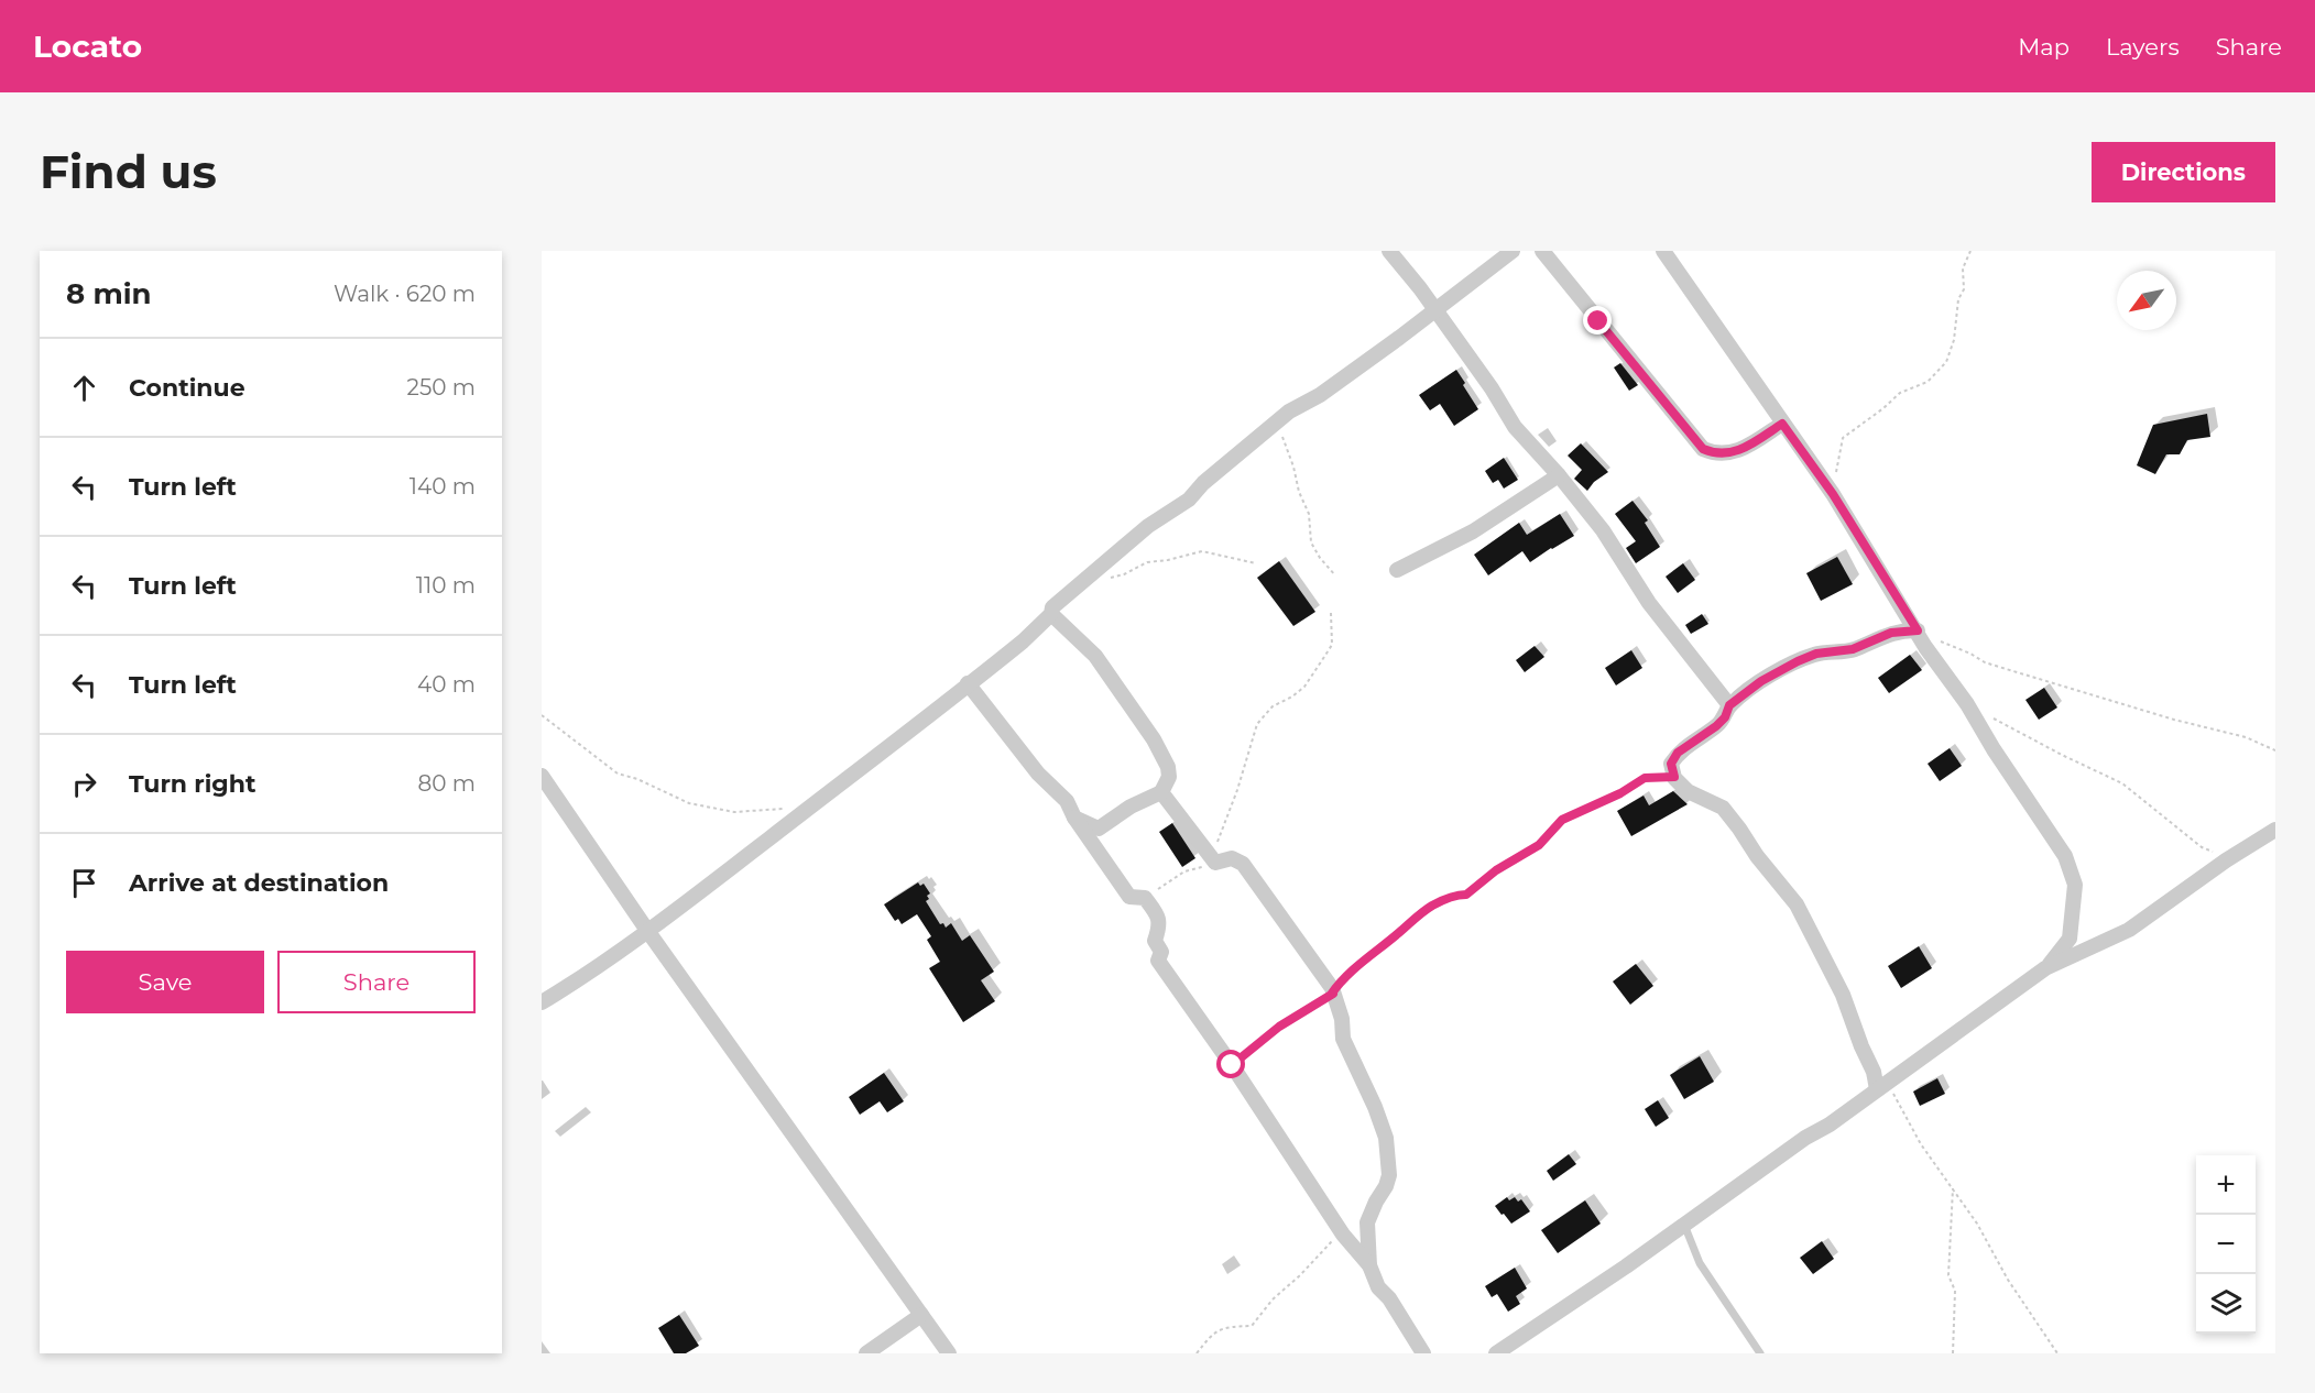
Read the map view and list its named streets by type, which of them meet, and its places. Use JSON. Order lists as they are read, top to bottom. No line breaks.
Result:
{"north":"bottom left","page":{"header":"Locato","nav":["Map","Layers","Share"],"buttons":["Directions",["Save","Share"]],"title":"Find us","heading":["8 min","Walk · 620 m"],"list":[["Continue","250 m"],["Turn left","140 m"],["Turn left","110 m"],["Turn left","40 m"],["Turn right","80 m"],"Arrive at destination"],"map_buttons":["+","−"]}}
